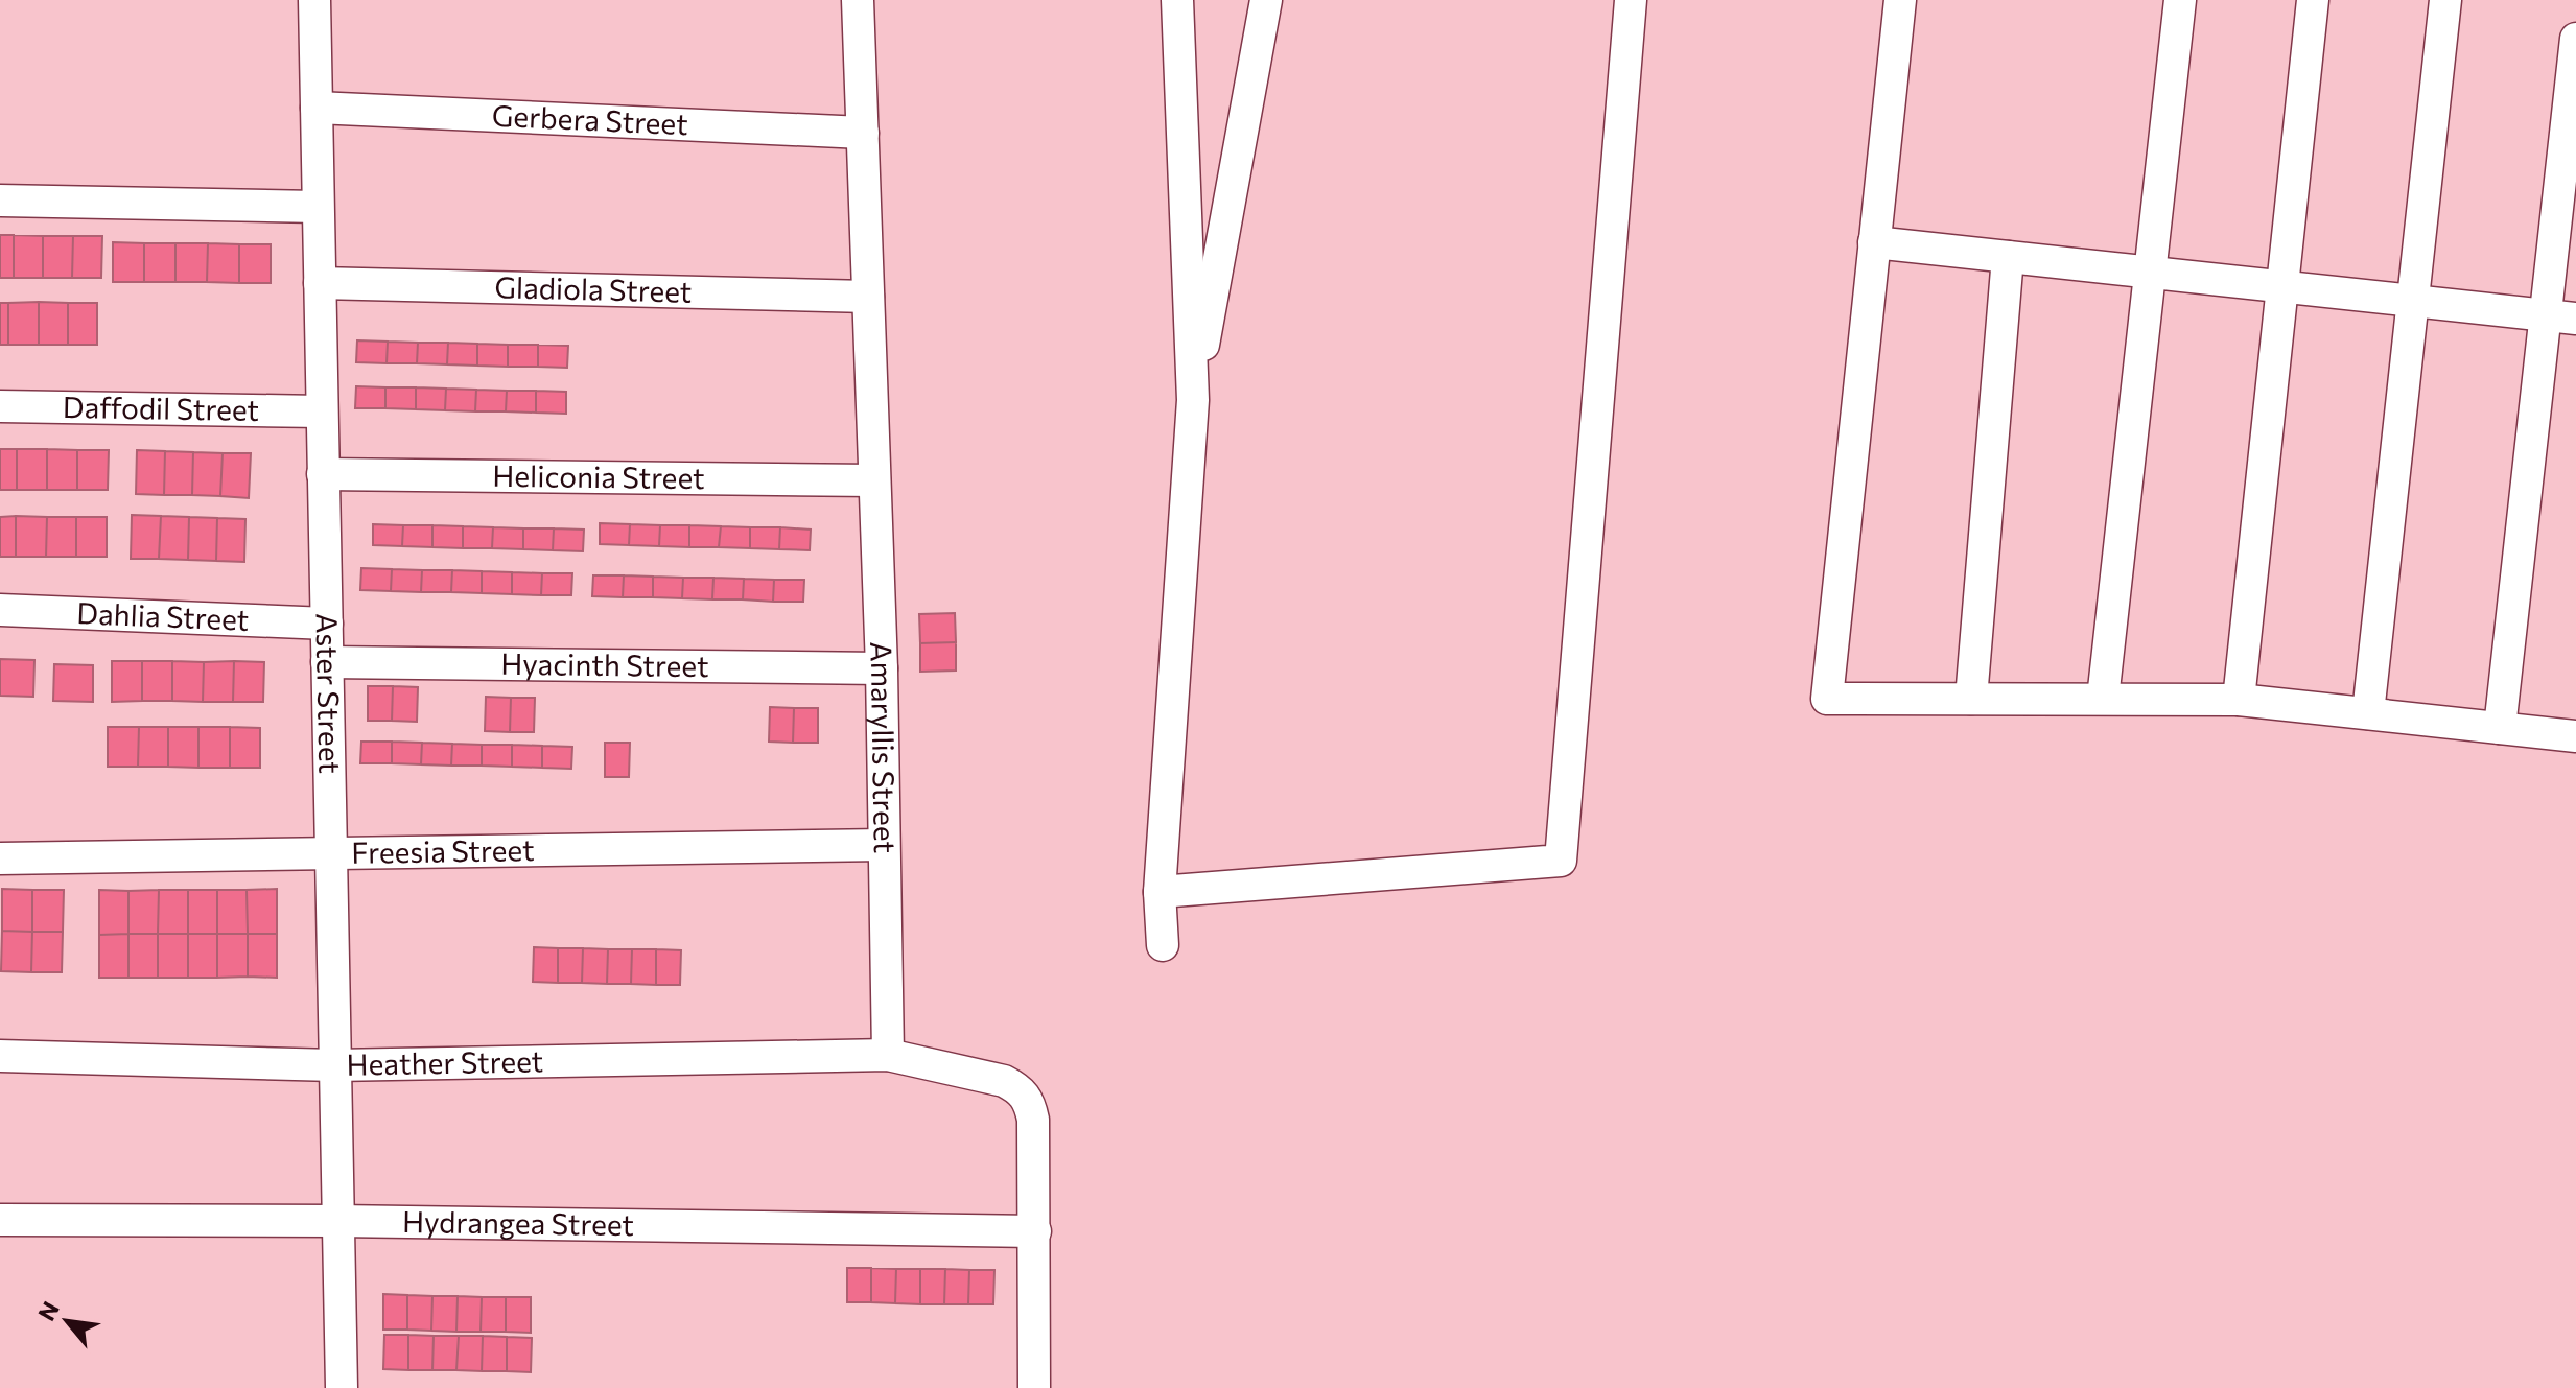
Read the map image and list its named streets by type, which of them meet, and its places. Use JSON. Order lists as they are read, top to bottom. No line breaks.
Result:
{"streets":{"street":["Gerbera Street","Gladiola Street","Daffodil Street","Heliconia Street","Dahlia Street","Hyacinth Street","Aster Street","Amaryllis Street","Freesia Street","Heather Street","Hydrangea Street"]},"crossings":[["Gerbera Street","Aster Street"],["Gerbera Street","Amaryllis Street"],["Gladiola Street","Aster Street"],["Gladiola Street","Amaryllis Street"],["Daffodil Street","Aster Street"],["Heliconia Street","Aster Street"],["Heliconia Street","Amaryllis Street"],["Dahlia Street","Aster Street"],["Hyacinth Street","Aster Street"],["Hyacinth Street","Amaryllis Street"],["Aster Street","Freesia Street"],["Aster Street","Heather Street"],["Aster Street","Hydrangea Street"],["Amaryllis Street","Freesia Street"],["Amaryllis Street","Heather Street"]],"north":"top left"}
